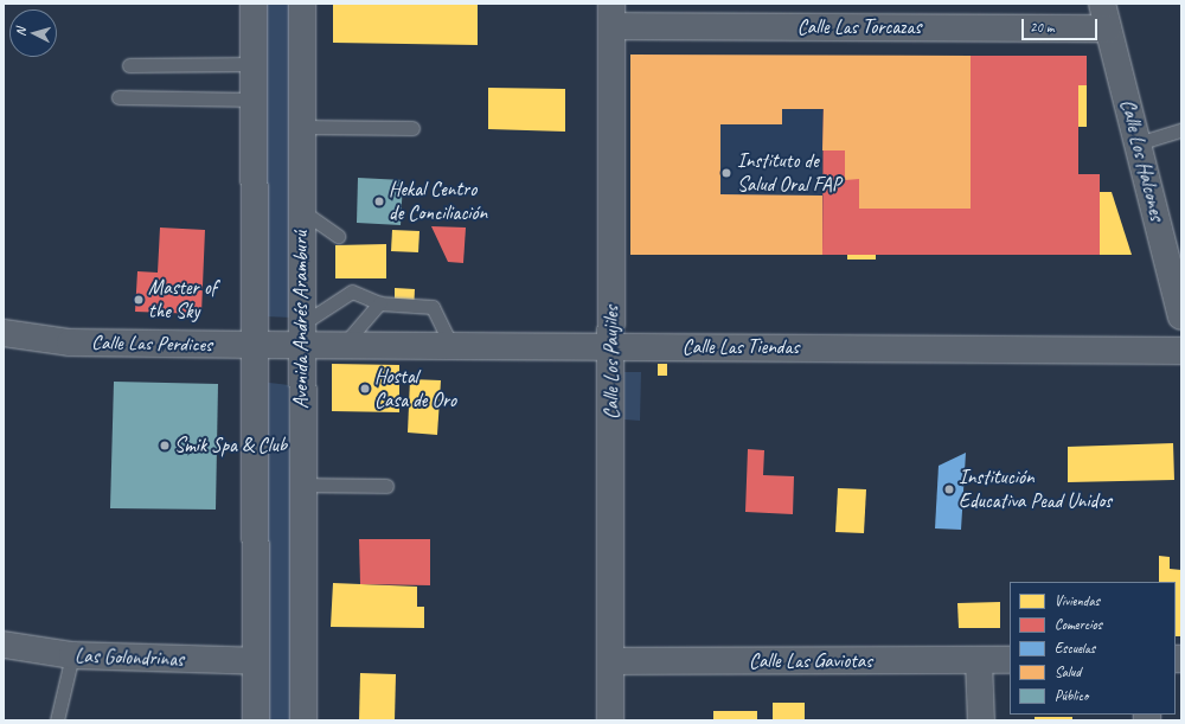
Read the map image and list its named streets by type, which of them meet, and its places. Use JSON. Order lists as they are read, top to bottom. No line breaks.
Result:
{"streets":{"street":["Calle Las Torcazas","Calle Los Halcones","Avenida Andrés Aramburú","Calle Las Perdices","Calle Las Tiendas","Calle Los Paujiles","Las Golondrinas","Calle Las Gaviotas"]},"crossings":[["Calle Las Torcazas","Calle Los Halcones"],["Calle Las Torcazas","Calle Los Paujiles"],["Avenida Andrés Aramburú","Calle Las Perdices"],["Avenida Andrés Aramburú","Calle Las Tiendas"],["Calle Las Perdices","Calle Las Tiendas"],["Calle Las Tiendas","Calle Los Paujiles"],["Calle Los Paujiles","Calle Las Gaviotas"]],"places":["Instituto de Salud Oral FAP","Hekal Centro de Conciliación","Master of the Sky","Hostal Casa de Oro","Smik Spa & Club","Institución Educativa Pead Unidos"],"legend":["Viviendas","Comercios","Escuelas","Salud","Público"],"scale_bar":"20 m","north":"left"}
